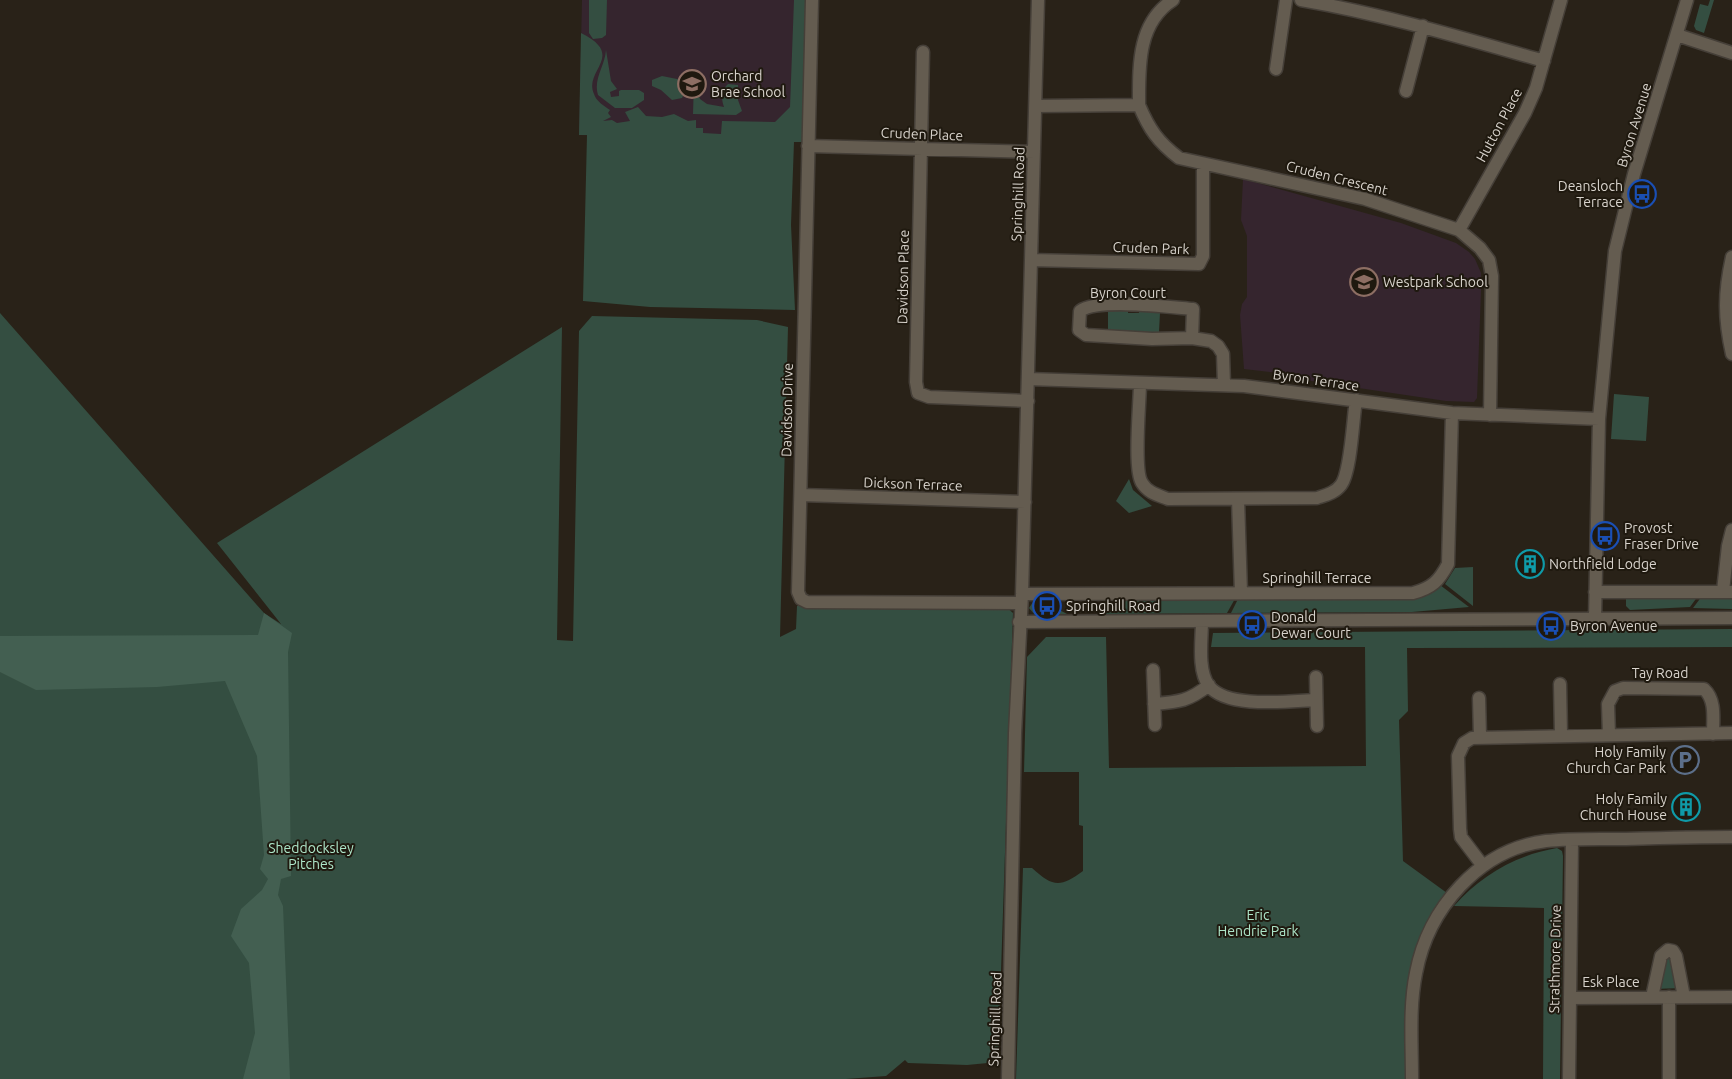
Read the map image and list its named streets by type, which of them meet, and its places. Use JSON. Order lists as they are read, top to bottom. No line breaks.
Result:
{"streets":{"street":["Hutton Place","Byron Avenue","Cruden Place","Cruden Crescent","Springhill Road","Cruden Park","Davidson Place","Byron Court","Byron Terrace","Davidson Drive","Dickson Terrace","Springhill Terrace","Tay Road","Strathmore Drive","Esk Place"]},"crossings":[["Hutton Place","Cruden Crescent"],["Byron Avenue","Byron Terrace"],["Cruden Place","Springhill Road"],["Cruden Place","Davidson Place"],["Cruden Place","Davidson Drive"],["Cruden Crescent","Cruden Park"],["Cruden Crescent","Byron Terrace"],["Springhill Road","Cruden Park"],["Springhill Road","Davidson Place"],["Springhill Road","Byron Terrace"],["Springhill Road","Davidson Drive"],["Springhill Road","Dickson Terrace"],["Springhill Road","Springhill Terrace"],["Byron Court","Byron Terrace"],["Byron Terrace","Springhill Terrace"],["Davidson Drive","Dickson Terrace"],["Davidson Drive","Springhill Terrace"],["Strathmore Drive","Esk Place"]],"parks":["Sheddocksley Pitches","Eric Hendrie Park"],"places":{"school or university":["Orchard Brae School","Westpark School"],"bus stop":["Deansloch Terrace","Provost Fraser Drive","Springhill Road","Donald Dewar Court","Byron Avenue"],"building":["Northfield Lodge","Holy Family Church House"],"parking":["Holy Family Church Car Park"]}}
